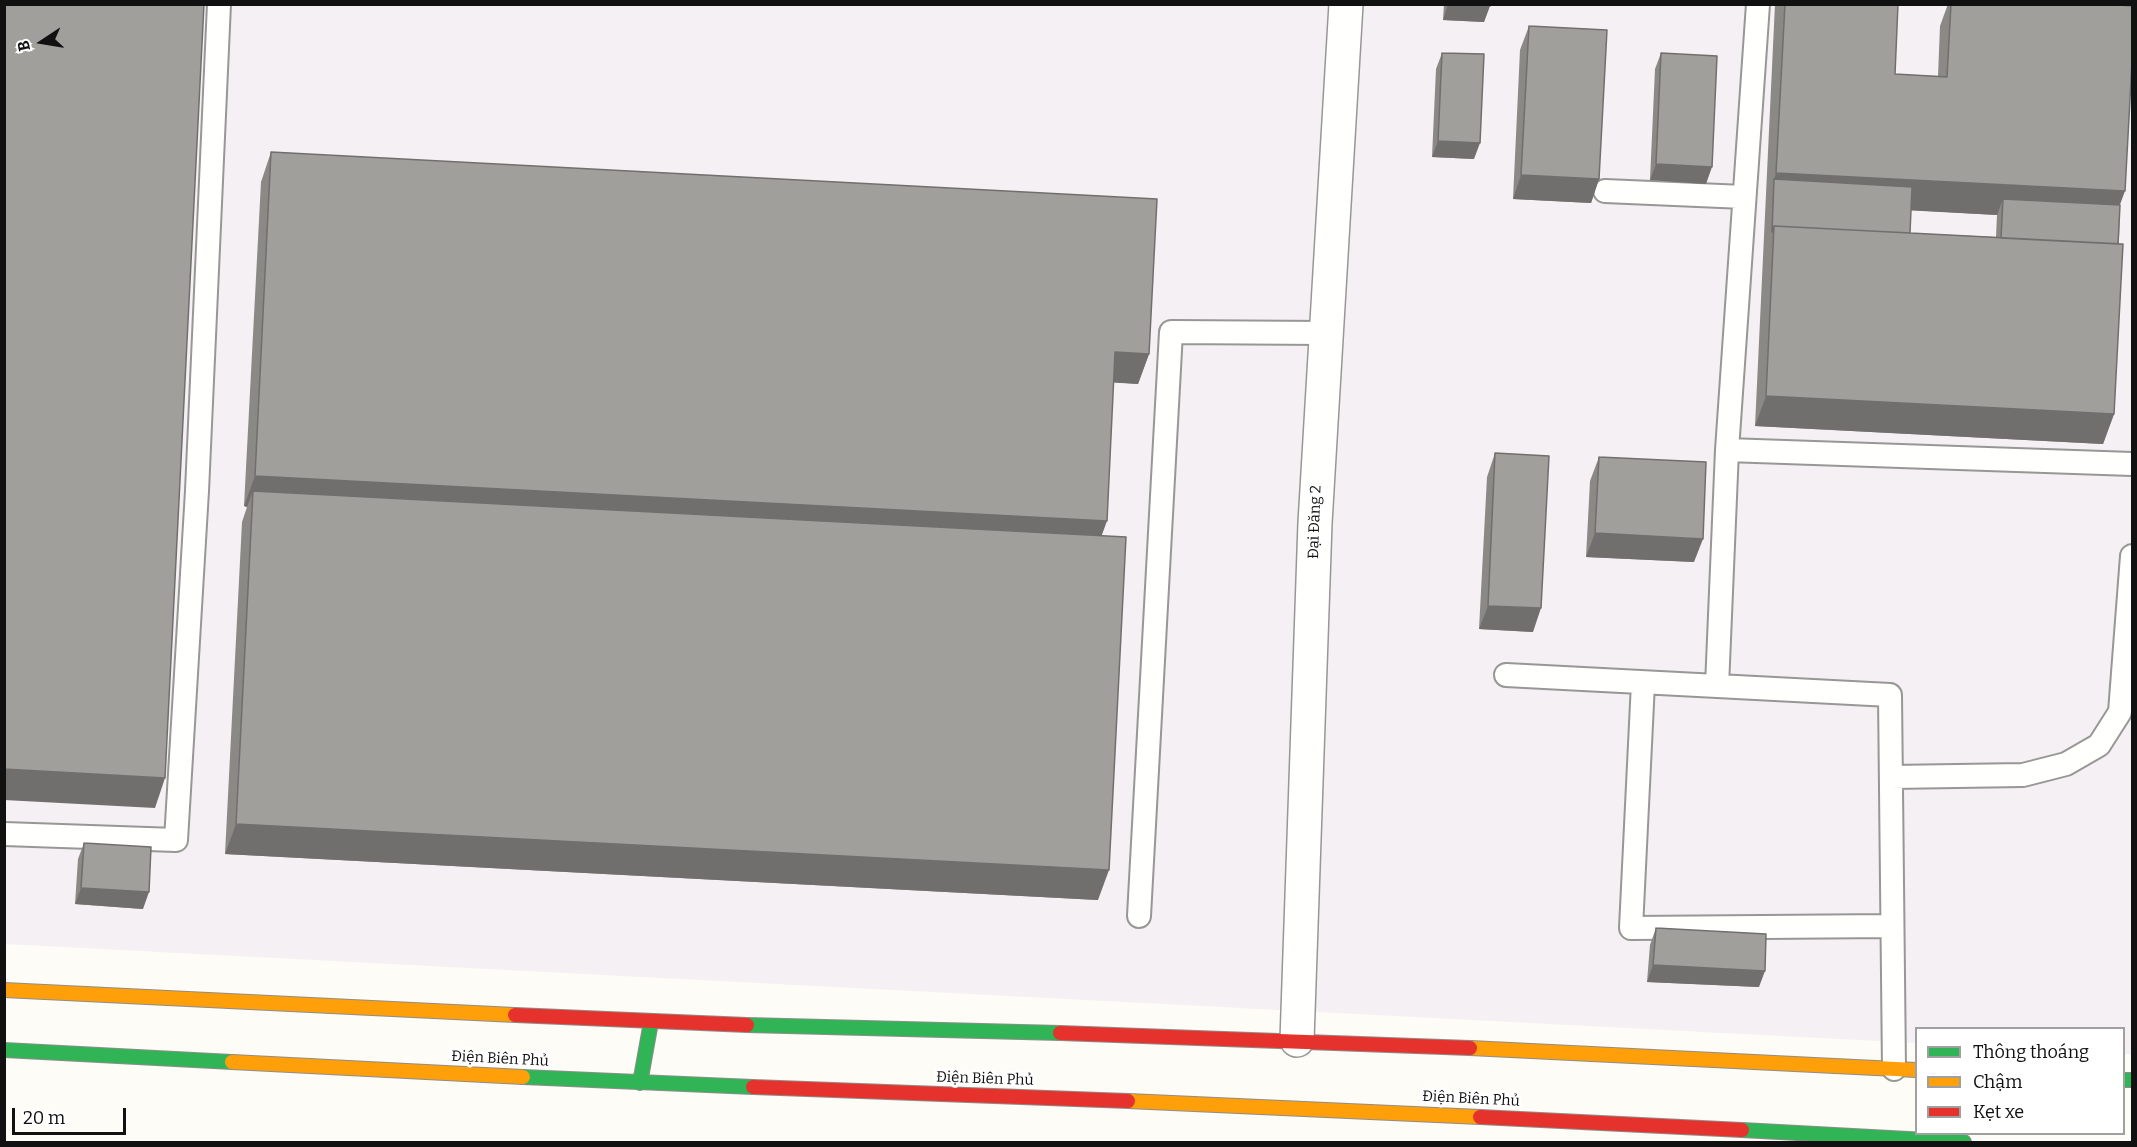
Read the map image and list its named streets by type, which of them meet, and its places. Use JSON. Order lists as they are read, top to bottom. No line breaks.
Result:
{"streets":{"main road":["Điện Biên Phủ"],"street":["Đại Đăng 2"]},"legend":["Thông thoáng","Chậm","Kẹt xe"],"scale_bar":"20 m","north":"left"}
